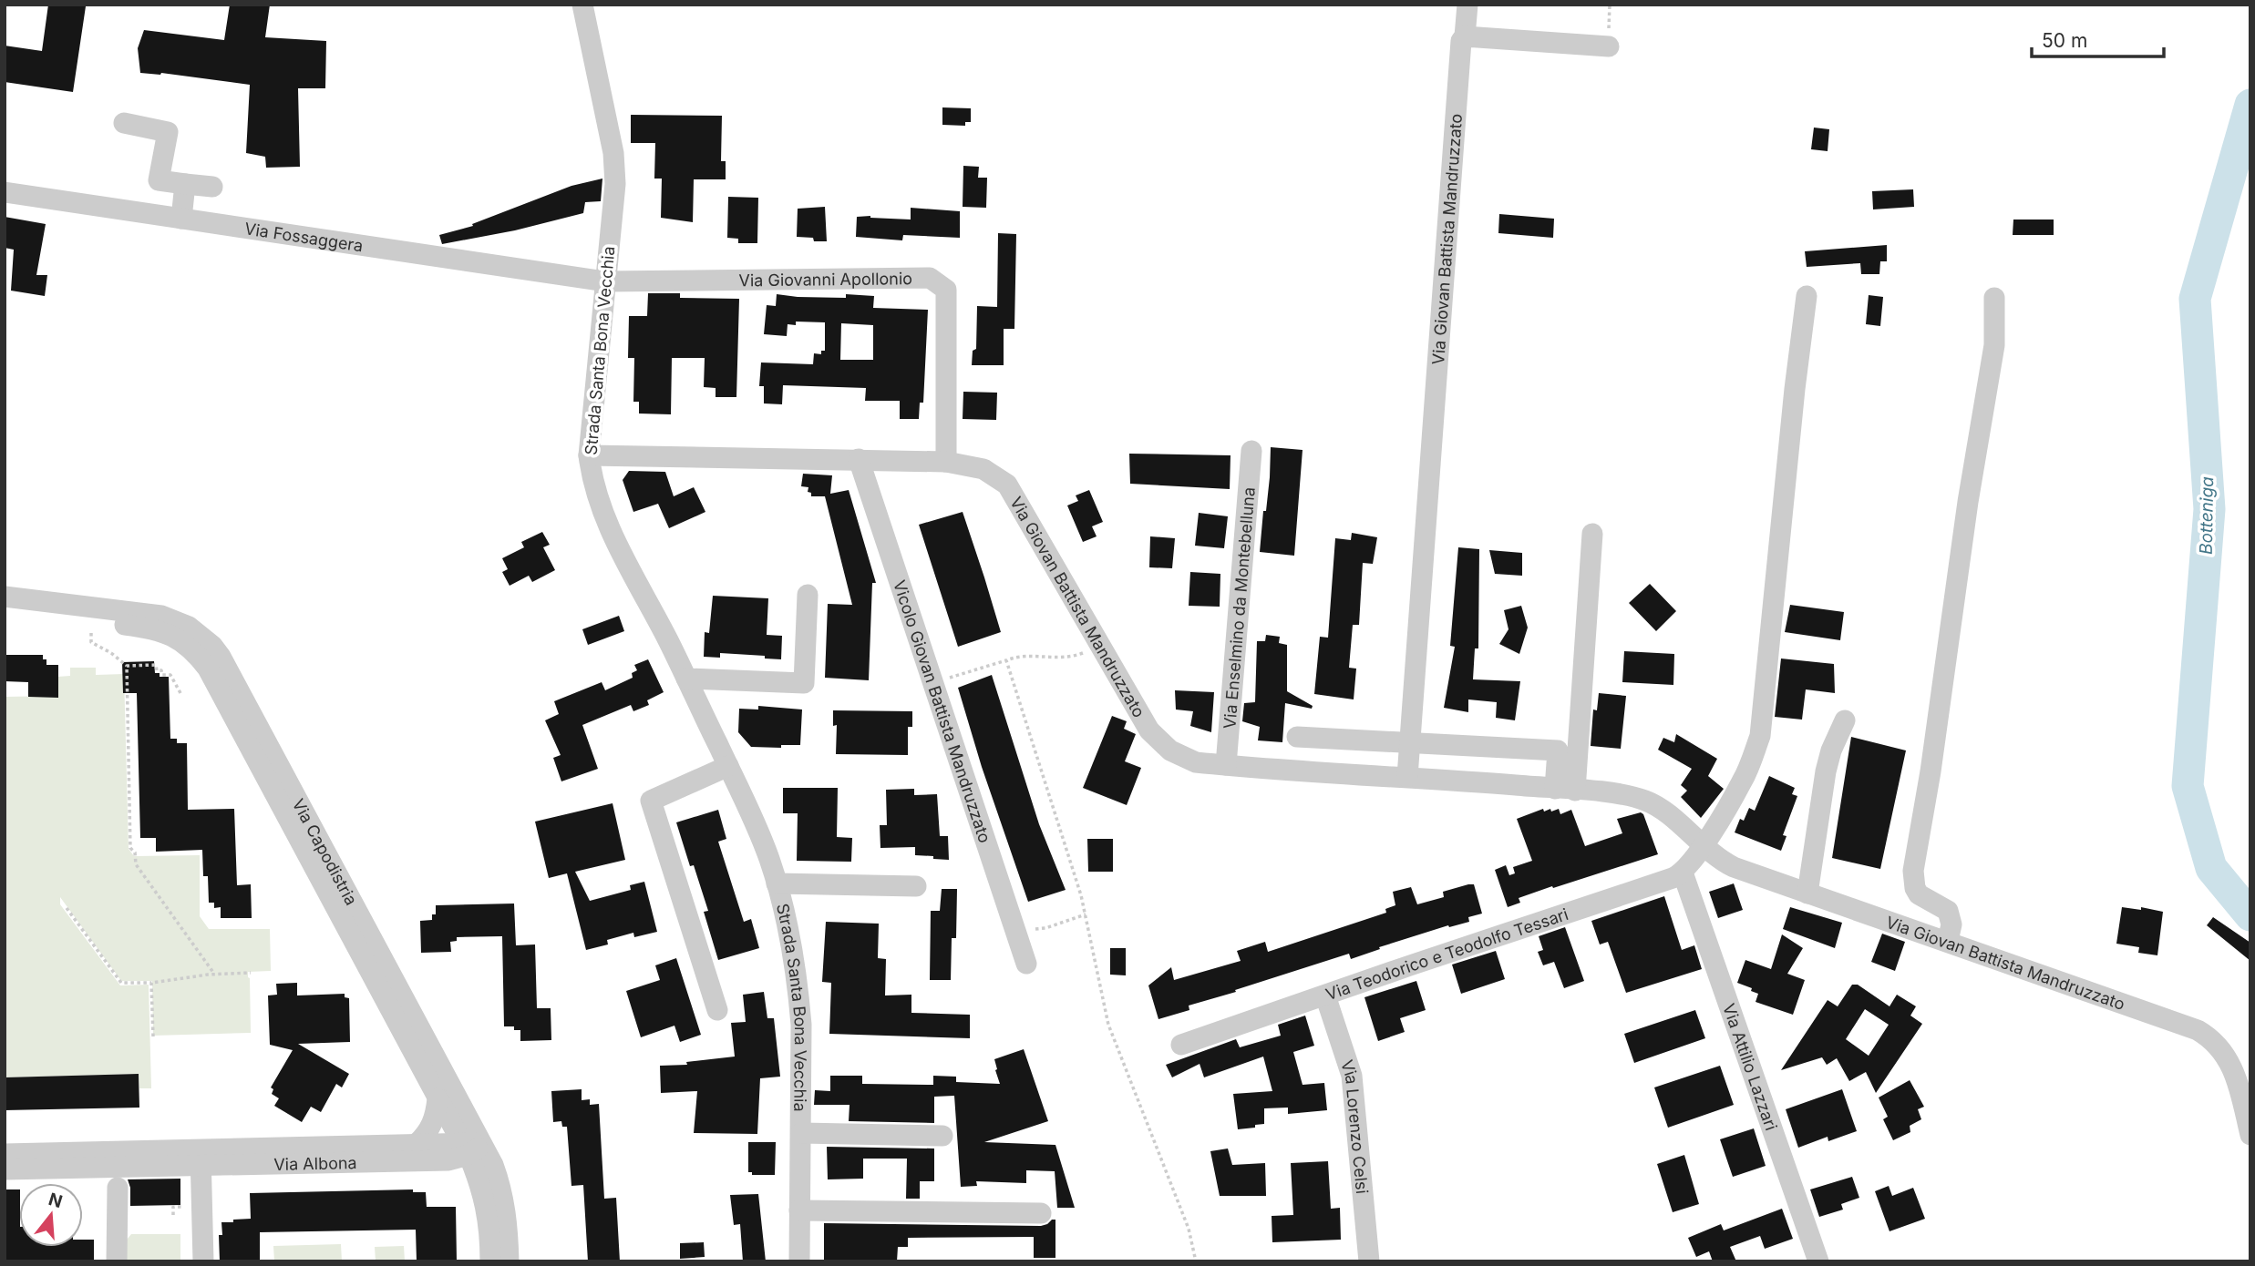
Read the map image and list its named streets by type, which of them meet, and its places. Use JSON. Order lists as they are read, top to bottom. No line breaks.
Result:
{"streets":{"street":["Via Fossaggera","Via Giovan Battista Mandruzzato","Via Giovanni Apollonio","Strada Santa Bona Vecchia","Via Enselmino da Montebelluna","Vicolo Giovan Battista Mandruzzato","Via Capodistria","Via Teodorico e Teodolfo Tessari","Via Attilio Lazzari","Via Lorenzo Celsi","Via Albona"]},"crossings":[["Via Fossaggera","Via Giovanni Apollonio"],["Via Fossaggera","Strada Santa Bona Vecchia"],["Via Giovan Battista Mandruzzato","Via Giovanni Apollonio"],["Via Giovan Battista Mandruzzato","Strada Santa Bona Vecchia"],["Via Giovan Battista Mandruzzato","Via Enselmino da Montebelluna"],["Via Giovan Battista Mandruzzato","Vicolo Giovan Battista Mandruzzato"],["Via Giovanni Apollonio","Strada Santa Bona Vecchia"],["Via Capodistria","Via Albona"],["Via Teodorico e Teodolfo Tessari","Via Attilio Lazzari"],["Via Teodorico e Teodolfo Tessari","Via Lorenzo Celsi"]],"water":["Botteniga"],"scale_bar":"50 m","north":"top"}
